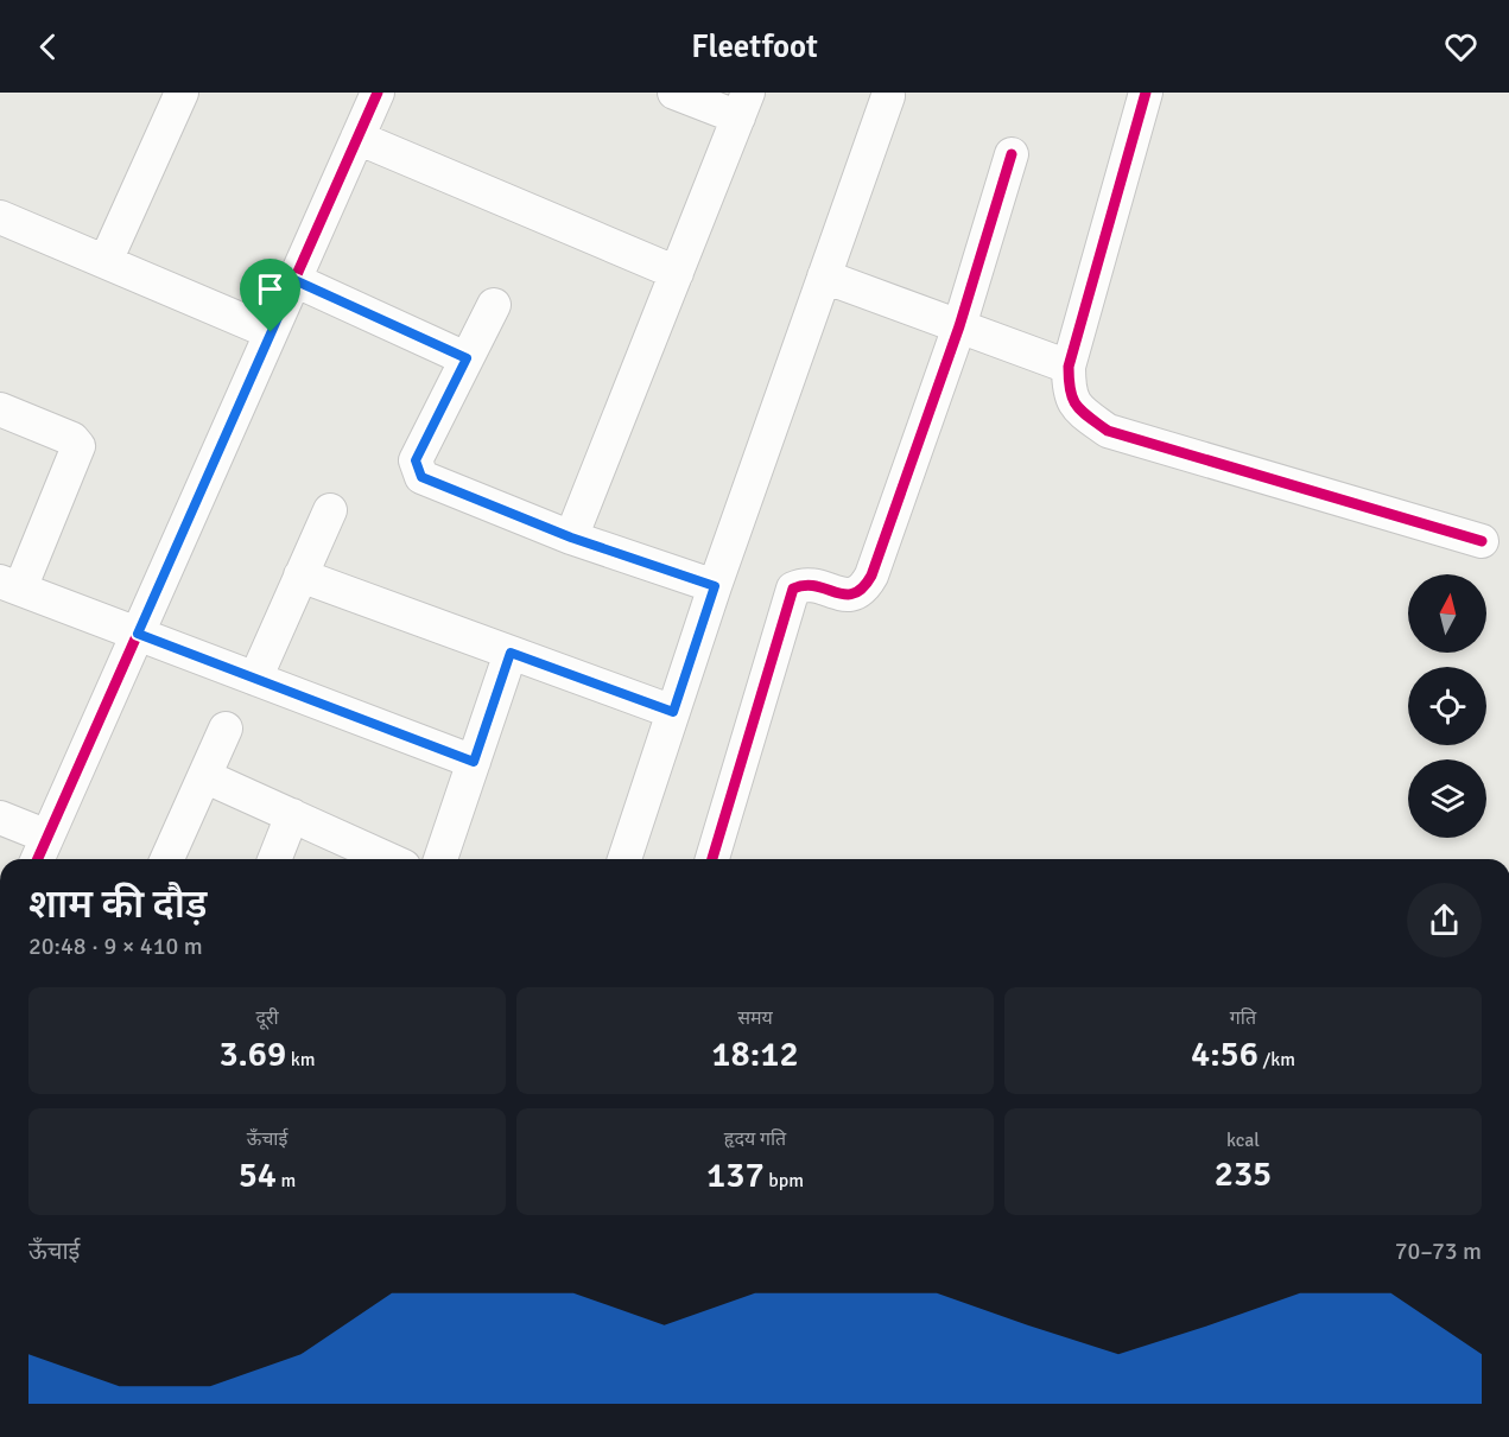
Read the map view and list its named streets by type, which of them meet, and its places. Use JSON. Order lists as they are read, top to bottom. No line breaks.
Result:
{"north":"top","page":{"header":"Fleetfoot","heading":["शाम की दौड़","20:48 · 9 × 410 m"],"stats":[["दूरी","3.69 km"],["समय","18:12"],["गति","4:56 /km"],["ऊँचाई","54 m"],["हृदय गति","137 bpm"],["kcal","235"]],"chart":["ऊँचाई","70–73 m"]}}
